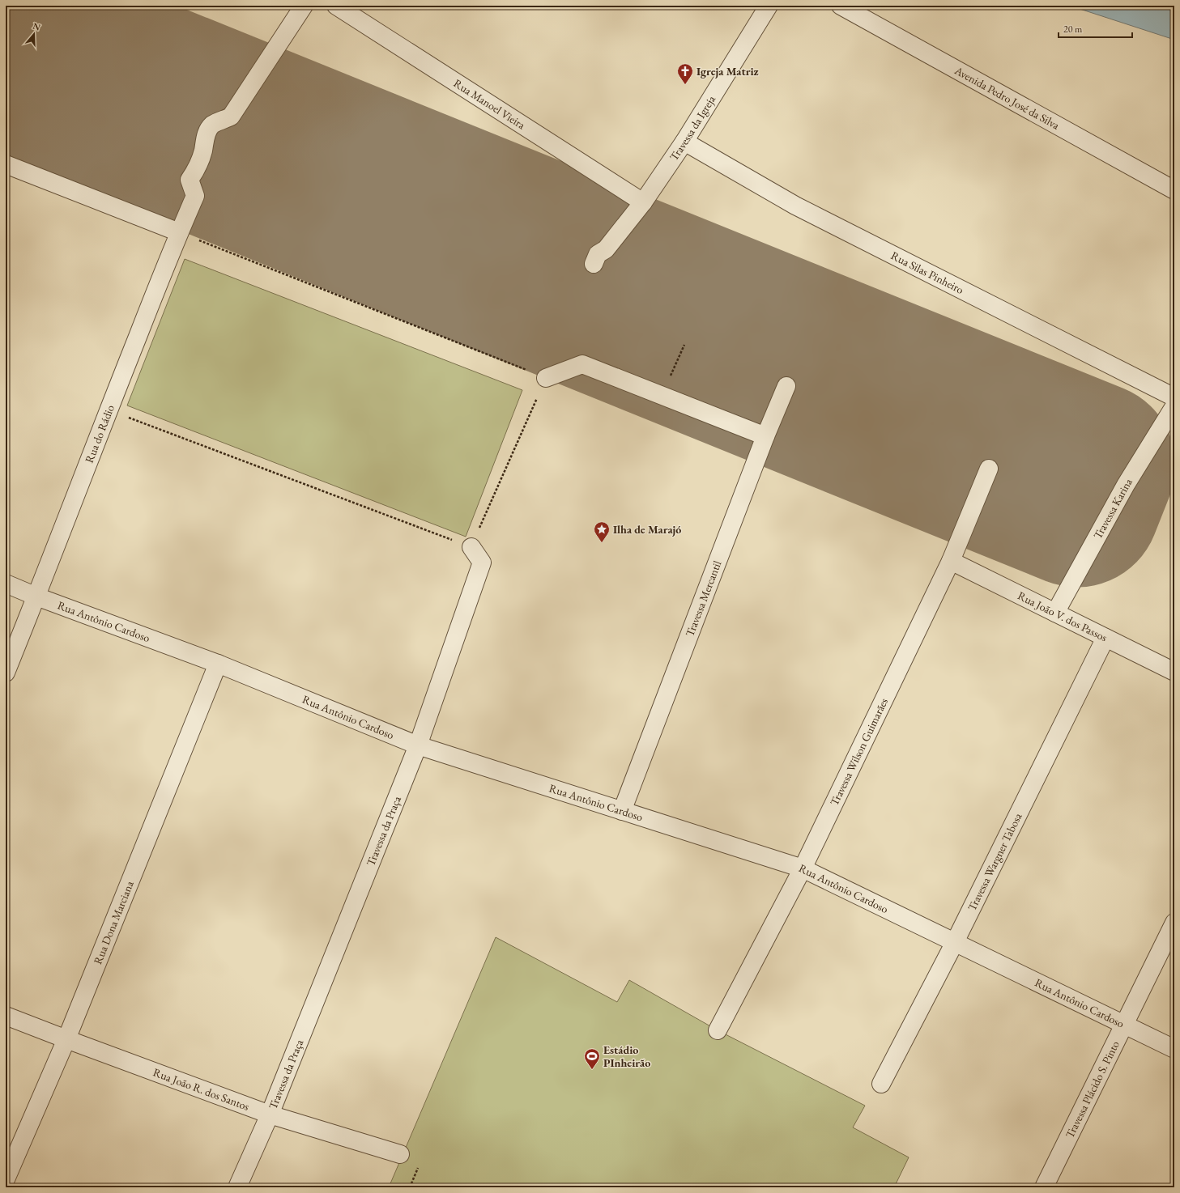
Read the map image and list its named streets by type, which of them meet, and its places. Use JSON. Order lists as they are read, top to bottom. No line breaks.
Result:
{"streets":{"street":["Avenida Pedro José da Silva","Rua Manoel Vieira","Travessa da Igreja","Rua Silas Pinheiro","Rua do Rádio","Travessa Karina","Travessa Mercantil","Rua João V. dos Passos","Rua Antônio Cardoso","Travessa Wilson Guimarães","Travessa da Praça","Travessa Wargner Tabosa","Rua Dona Marciana","Rua João R. dos Santos","Travessa Plácido S. Pinto"]},"crossings":[["Rua Manoel Vieira","Travessa da Igreja"],["Travessa da Igreja","Rua Silas Pinheiro"],["Rua do Rádio","Rua Antônio Cardoso"],["Travessa Karina","Rua João V. dos Passos"],["Travessa Mercantil","Rua Antônio Cardoso"],["Rua João V. dos Passos","Travessa Wilson Guimarães"],["Rua João V. dos Passos","Travessa Wargner Tabosa"],["Rua Antônio Cardoso","Travessa Wilson Guimarães"],["Rua Antônio Cardoso","Travessa da Praça"],["Rua Antônio Cardoso","Travessa Wargner Tabosa"],["Rua Antônio Cardoso","Rua Dona Marciana"],["Rua Antônio Cardoso","Travessa Plácido S. Pinto"],["Travessa da Praça","Rua João R. dos Santos"],["Rua Dona Marciana","Rua João R. dos Santos"]],"places":{"church":["Igreja Matriz"],"place":["Ilha de Marajó"],"sports":["Estádio PInheirão"]},"scale_bar":"20 m","north":"top"}
